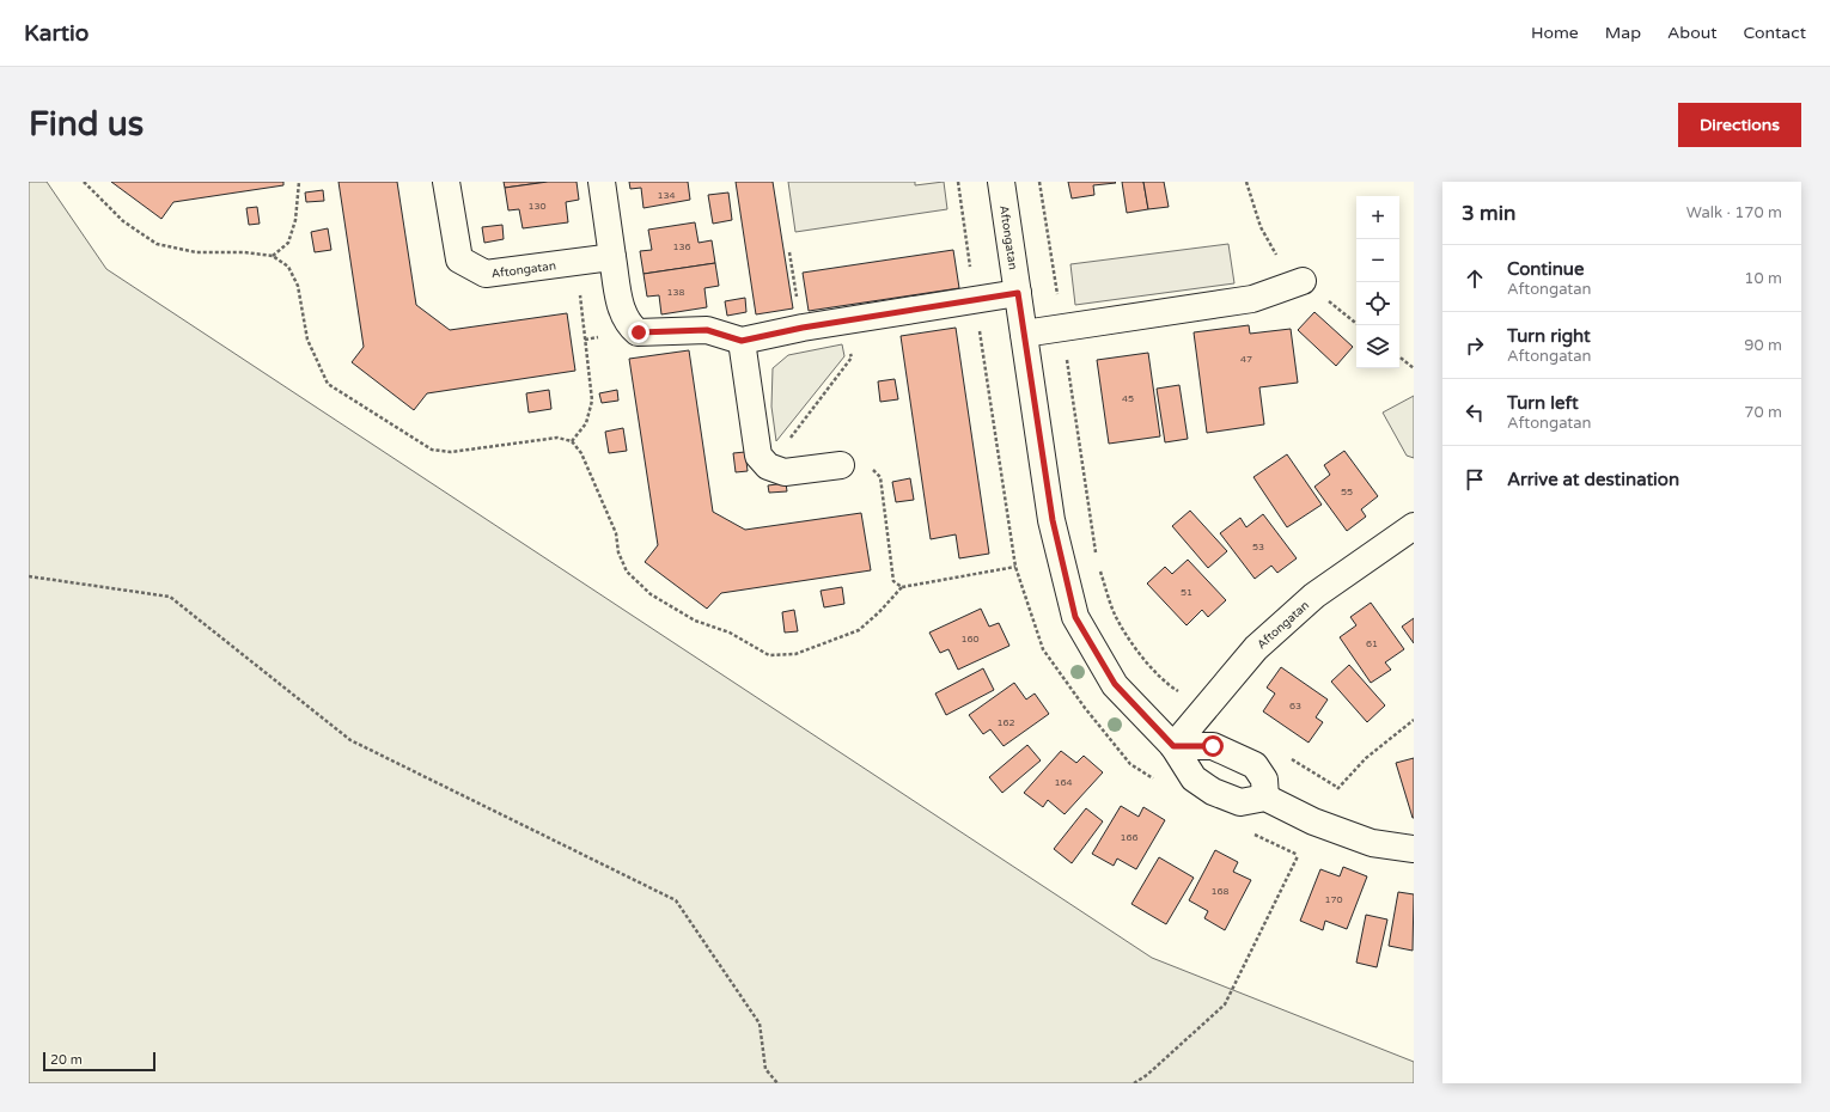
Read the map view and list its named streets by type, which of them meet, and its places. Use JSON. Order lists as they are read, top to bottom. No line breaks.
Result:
{"streets":{"street":["Aftongatan"]},"house_numbers":["134","130","136","138","47","45","55","53","51","160","61","63","162","164","166","168","170"],"scale_bar":"20 m","page":{"header":"Kartio","nav":["Home","Map","About","Contact"],"buttons":"Directions","title":"Find us","heading":["3 min","Walk · 170 m"],"map_buttons":["+","−"],"list":[["Continue","Aftongatan","10 m"],["Turn right","Aftongatan","90 m"],["Turn left","Aftongatan","70 m"],"Arrive at destination"],"scale":"20 m"}}
